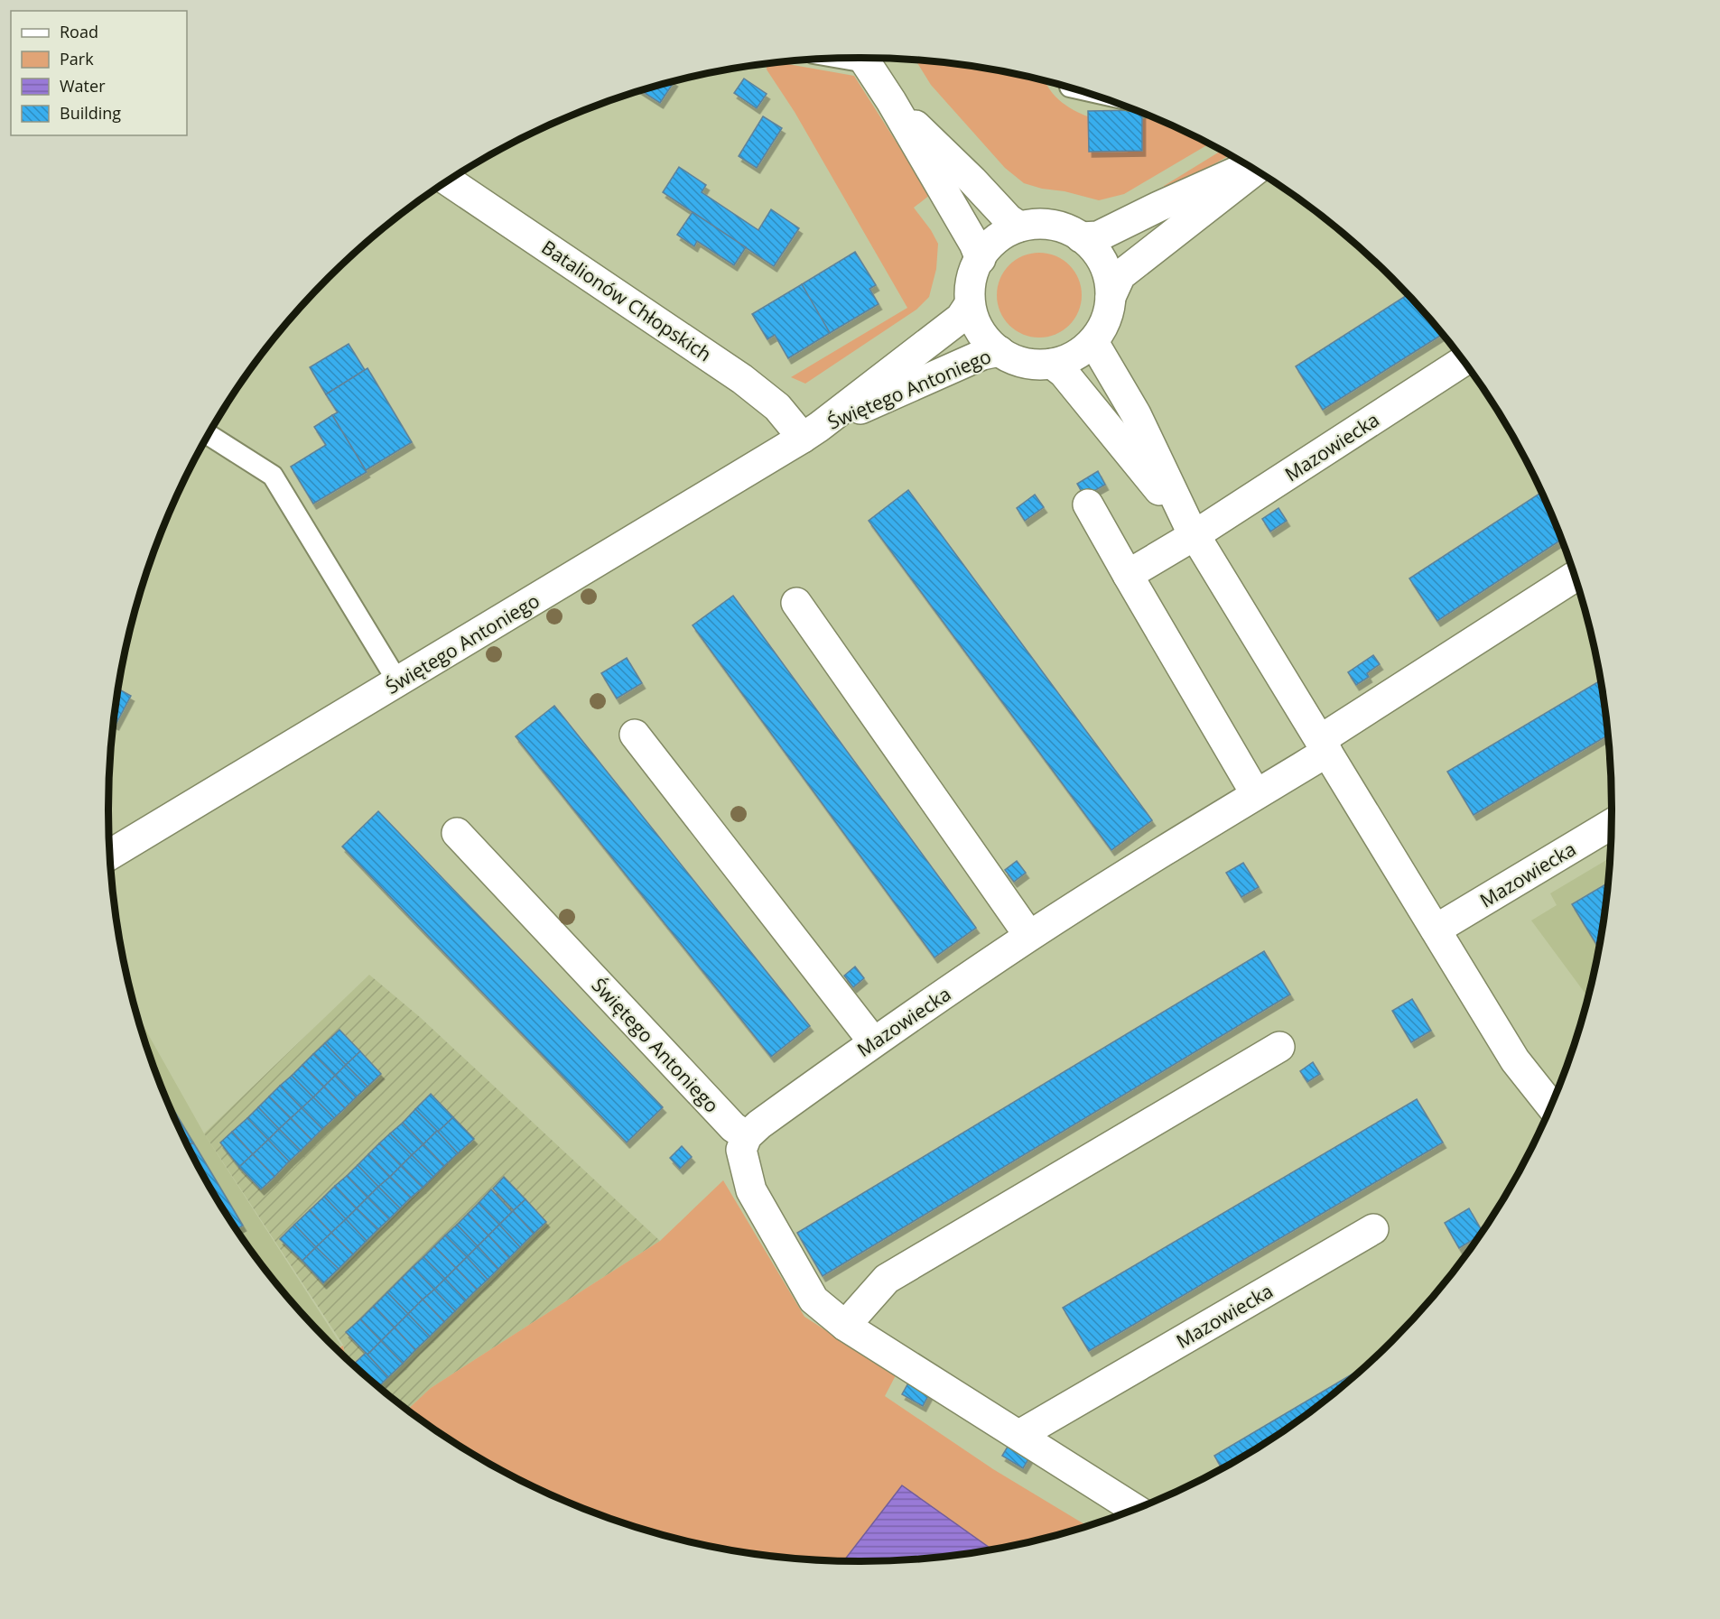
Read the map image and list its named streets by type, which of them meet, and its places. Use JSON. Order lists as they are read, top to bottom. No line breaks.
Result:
{"streets":{"street":["Batalionów Chłopskich","Świętego Antoniego","Mazowiecka"]},"crossings":[["Batalionów Chłopskich","Świętego Antoniego"],["Świętego Antoniego","Mazowiecka"]],"legend":["Road","Park","Water","Building"]}
